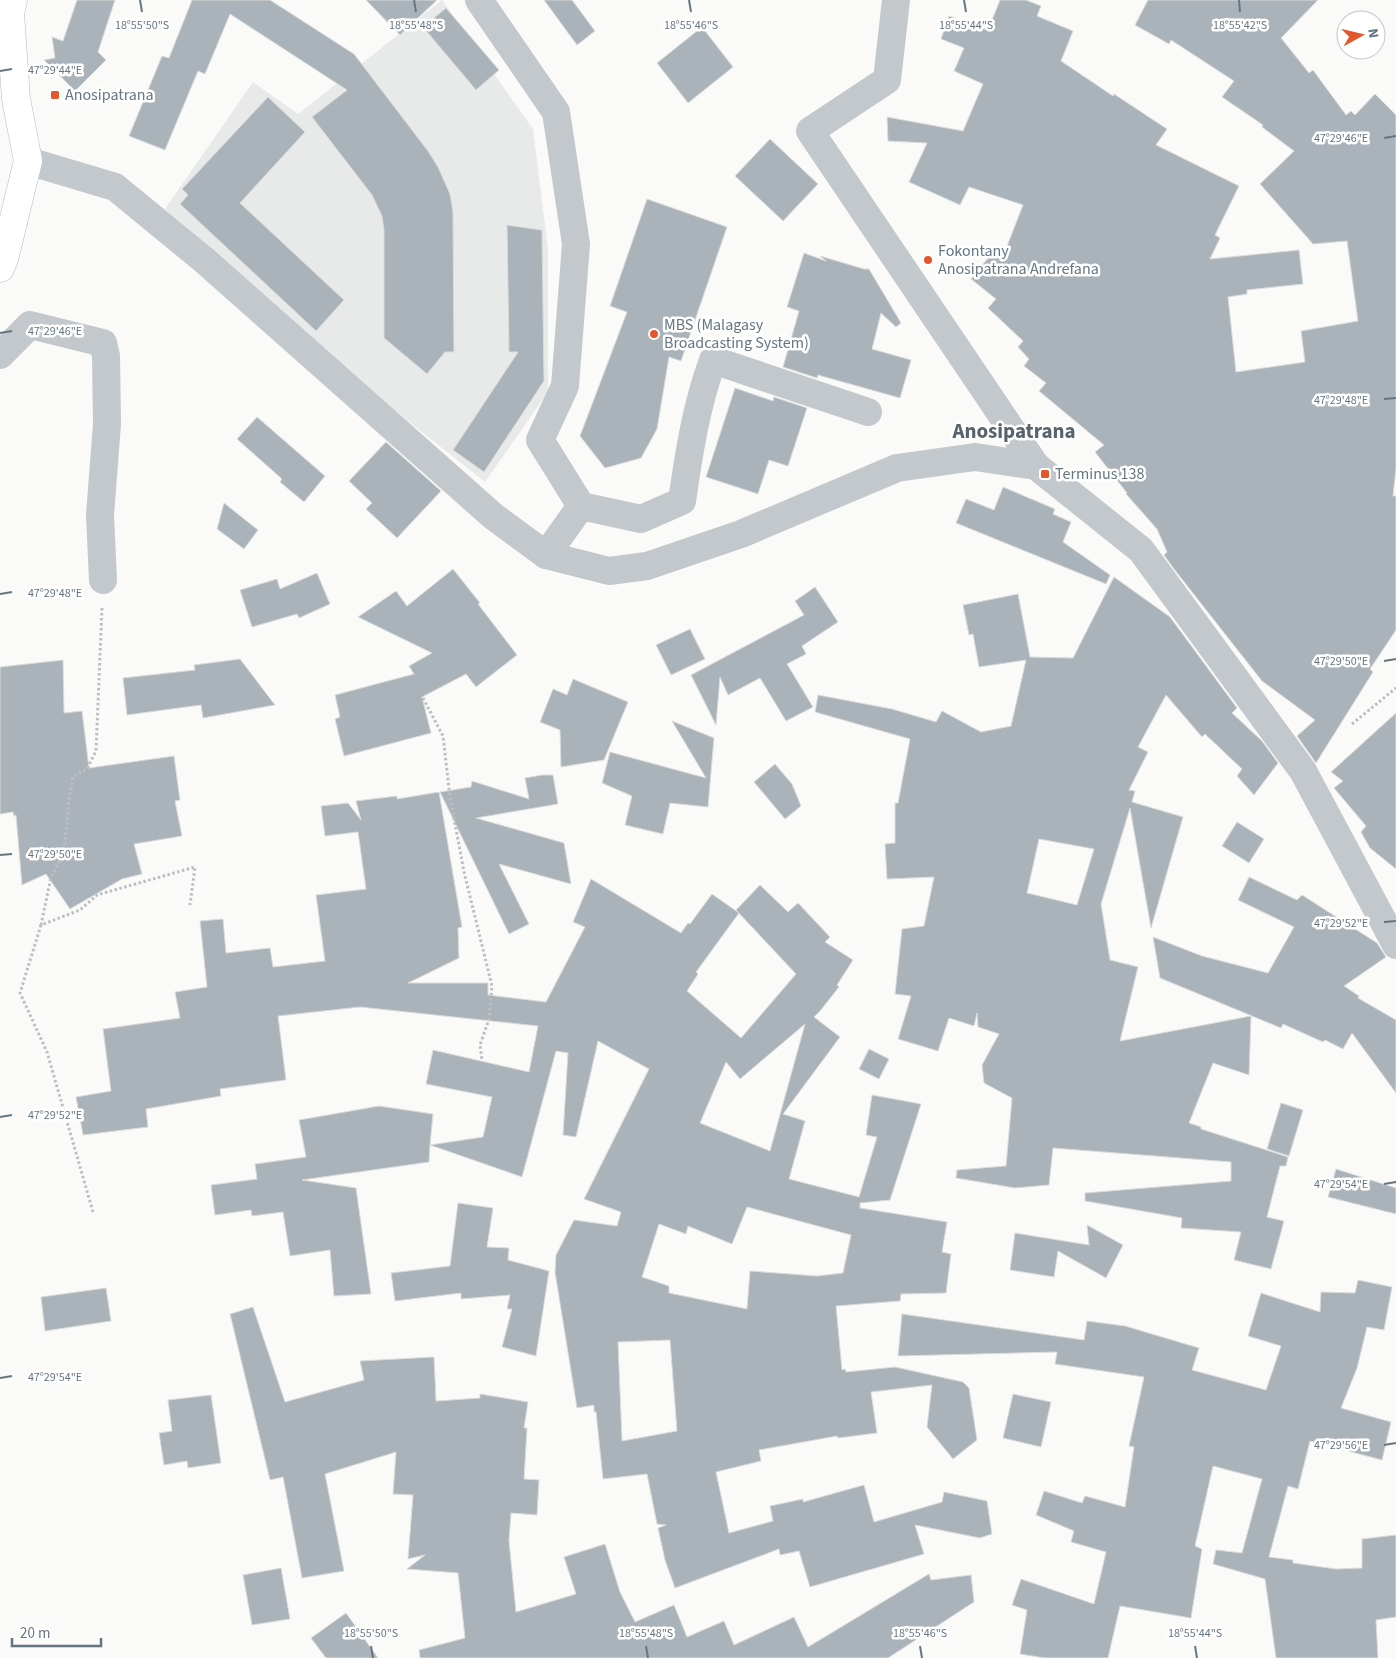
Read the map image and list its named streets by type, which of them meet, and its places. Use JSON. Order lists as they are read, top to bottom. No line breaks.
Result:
{"districts":["Anosipatrana"],"places":{"transit":["Anosipatrana","Terminus 138"],"other":["Fokontany Anosipatrana Andrefana","MBS (Malagasy Broadcasting System)"]},"scale_bar":"20 m","north":"right","coordinates":["18°55'50\"S","18°55'48\"S","18°55'46\"S","18°55'44\"S","18°55'42\"S","47°29'44\"E","47°29'46\"E","47°29'48\"E","47°29'50\"E","47°29'52\"E","47°29'54\"E","47°29'56\"E"]}
